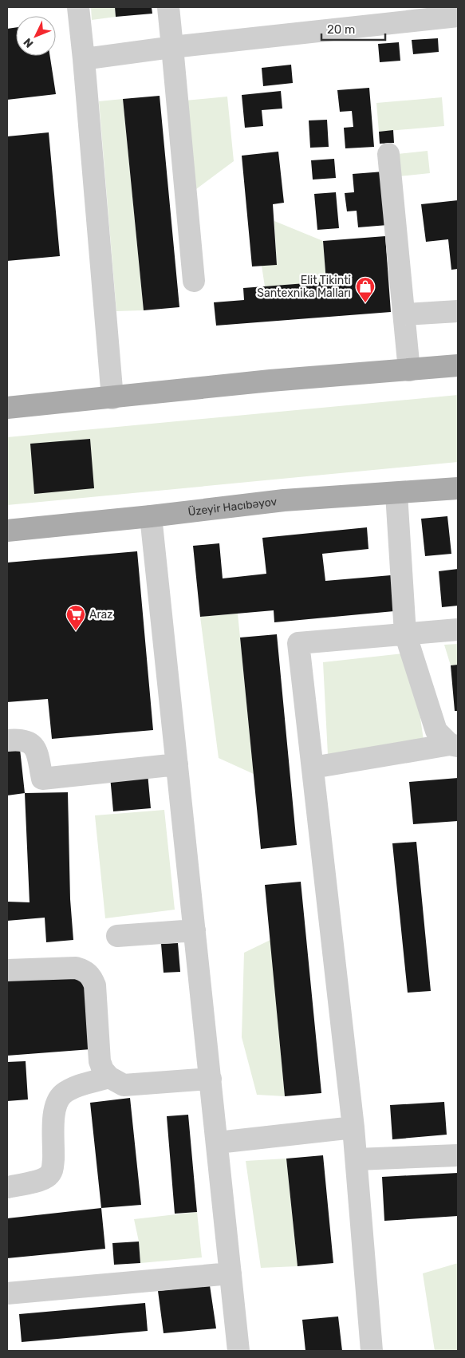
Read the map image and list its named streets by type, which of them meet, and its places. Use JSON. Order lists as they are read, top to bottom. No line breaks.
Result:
{"streets":{"main road":["Üzeyir Hacıbəyov"]},"places":{"shop":["Elit Tikinti Santexnika Malları"],"supermarket":["Araz"]},"scale_bar":"20 m","north":"bottom left"}
